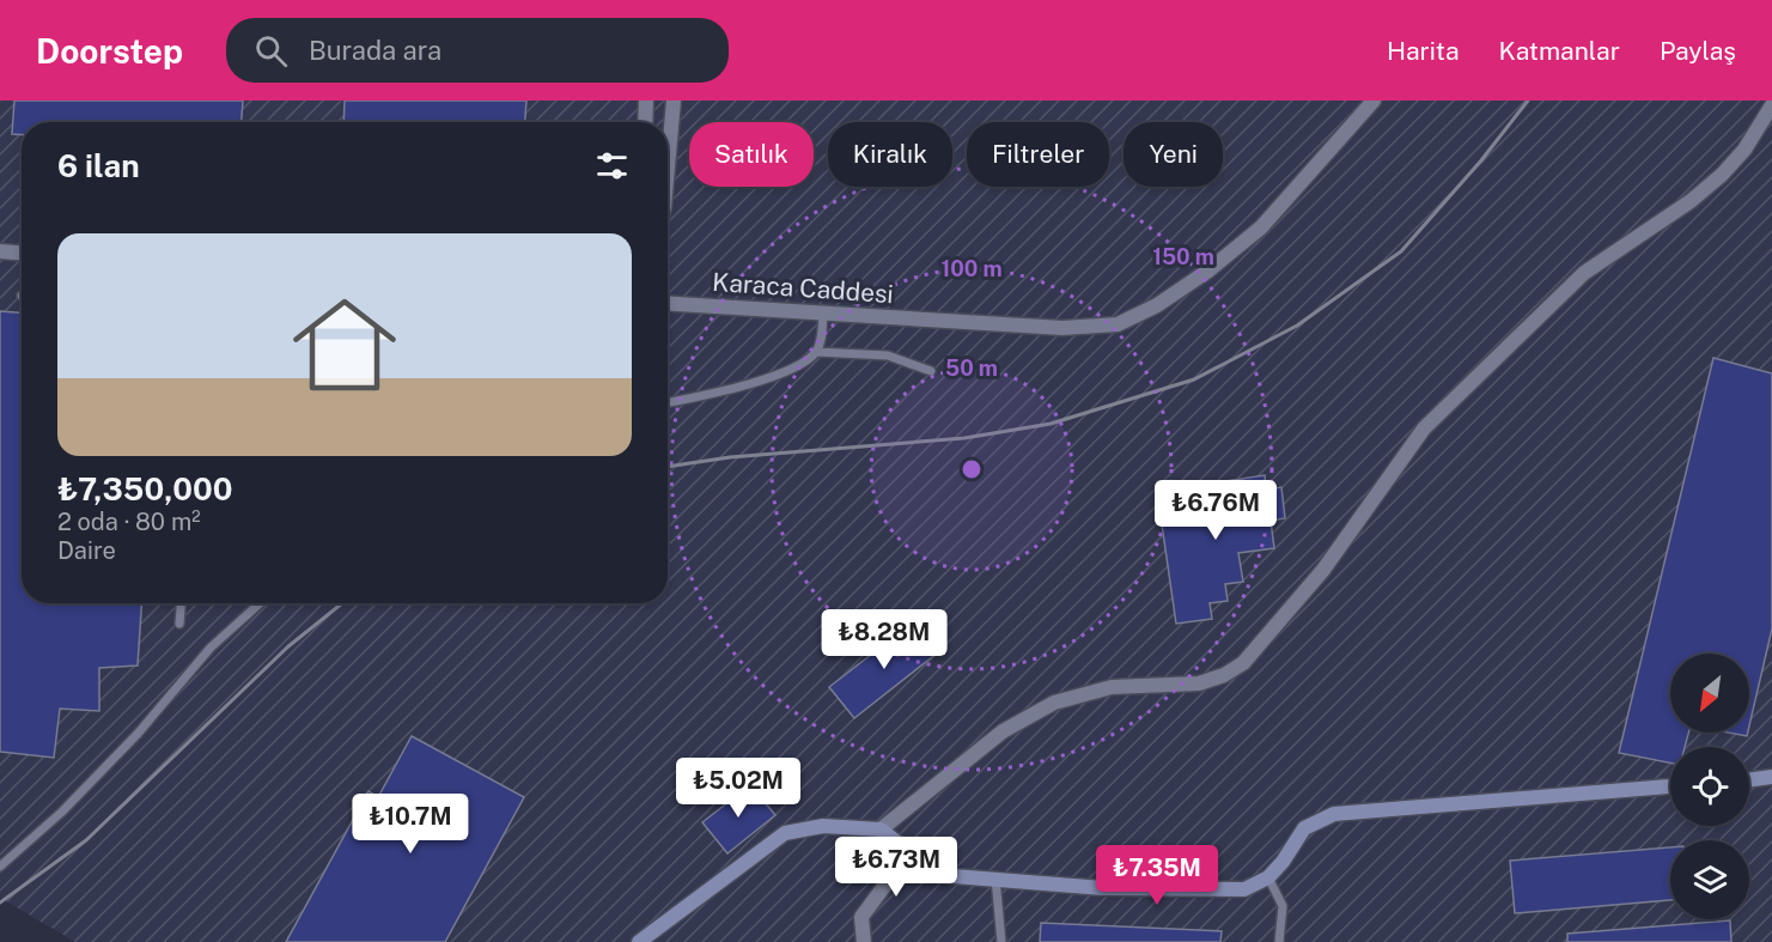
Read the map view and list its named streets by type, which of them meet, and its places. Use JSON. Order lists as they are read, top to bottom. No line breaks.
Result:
{"streets":{"street":["Karaca Caddesi"]},"north":"bottom left","page":{"header":"Doorstep","search":"Burada ara","nav":["Harita","Katmanlar","Paylaş"],"chip":["Satılık","Kiralık","Filtreler","Yeni"],"heading":"6 ilan","list":[{"name":"₺7,350,000","note":"2 oda · 80 m² · Daire"}],"price":["₺6.76M","₺8.28M","₺5.02M","₺10.7M","₺6.73M","₺7.35M"]},"rings":["150 m","100 m","50 m"]}
